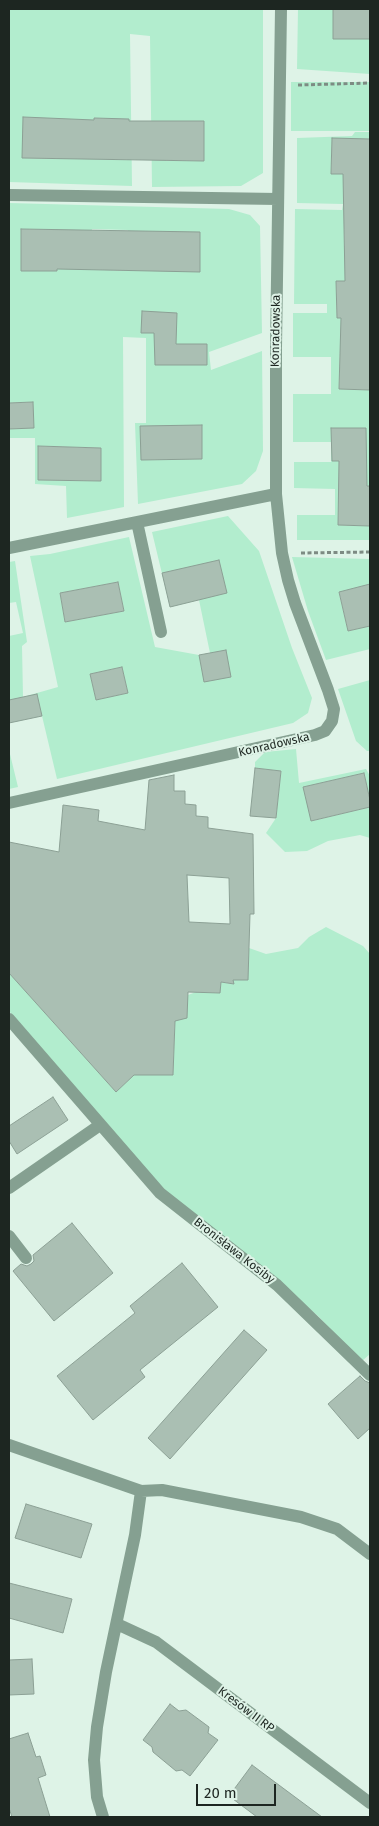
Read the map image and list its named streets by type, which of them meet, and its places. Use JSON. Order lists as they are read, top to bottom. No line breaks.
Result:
{"streets":{"street":["Konradowska","Bronisława Kosiby","Kresów II RP"]},"scale_bar":"20 m"}
